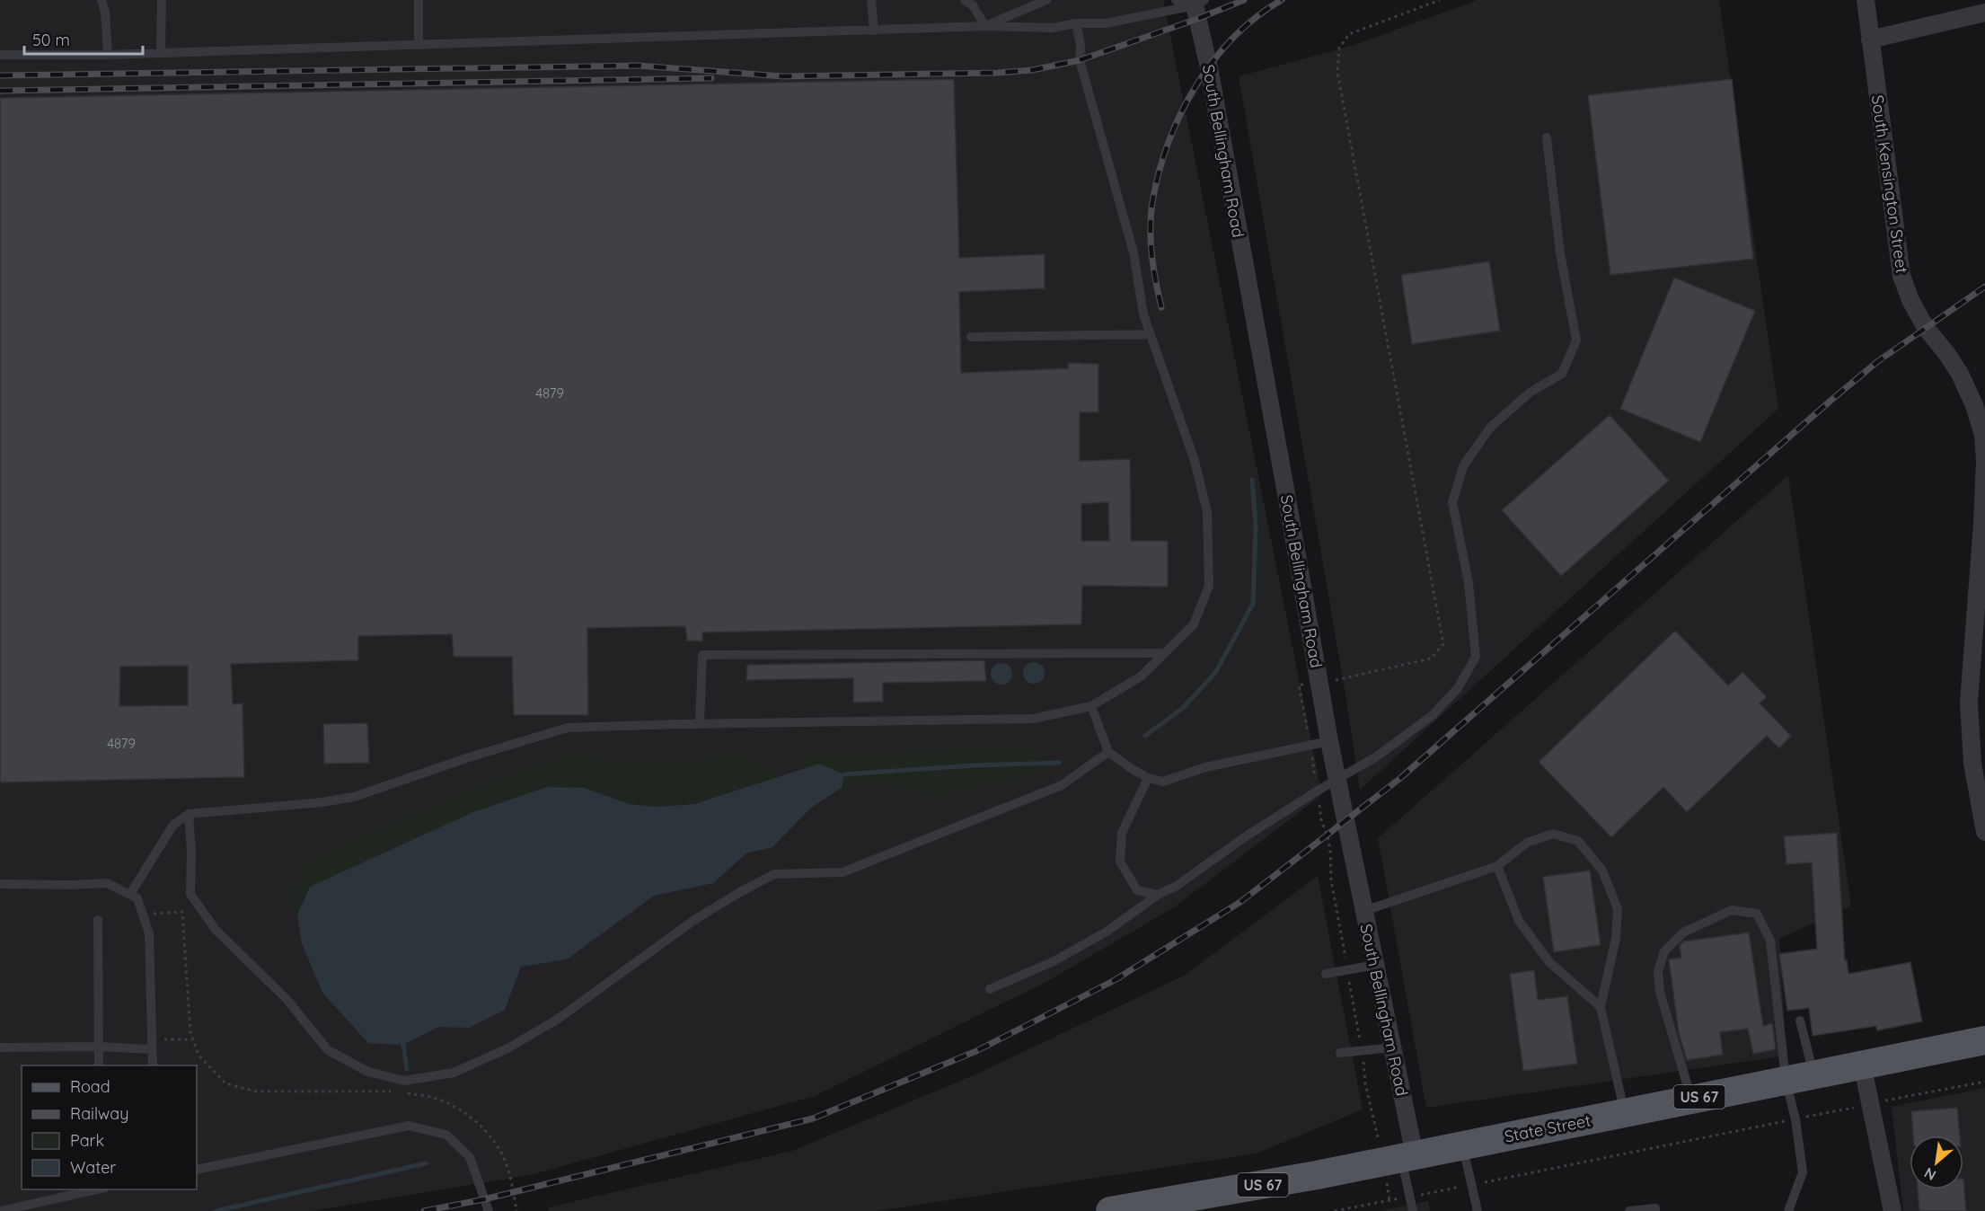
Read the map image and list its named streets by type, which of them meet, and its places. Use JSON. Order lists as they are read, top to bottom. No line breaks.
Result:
{"streets":{"main road":["US 67","State Street"],"street":["South Bellingham Road","South Kensington Street"]},"crossings":[["South Bellingham Road","State Street"]],"house_numbers":["4879","4879"],"legend":["Road","Railway","Park","Water"],"scale_bar":"50 m","north":"bottom left"}
